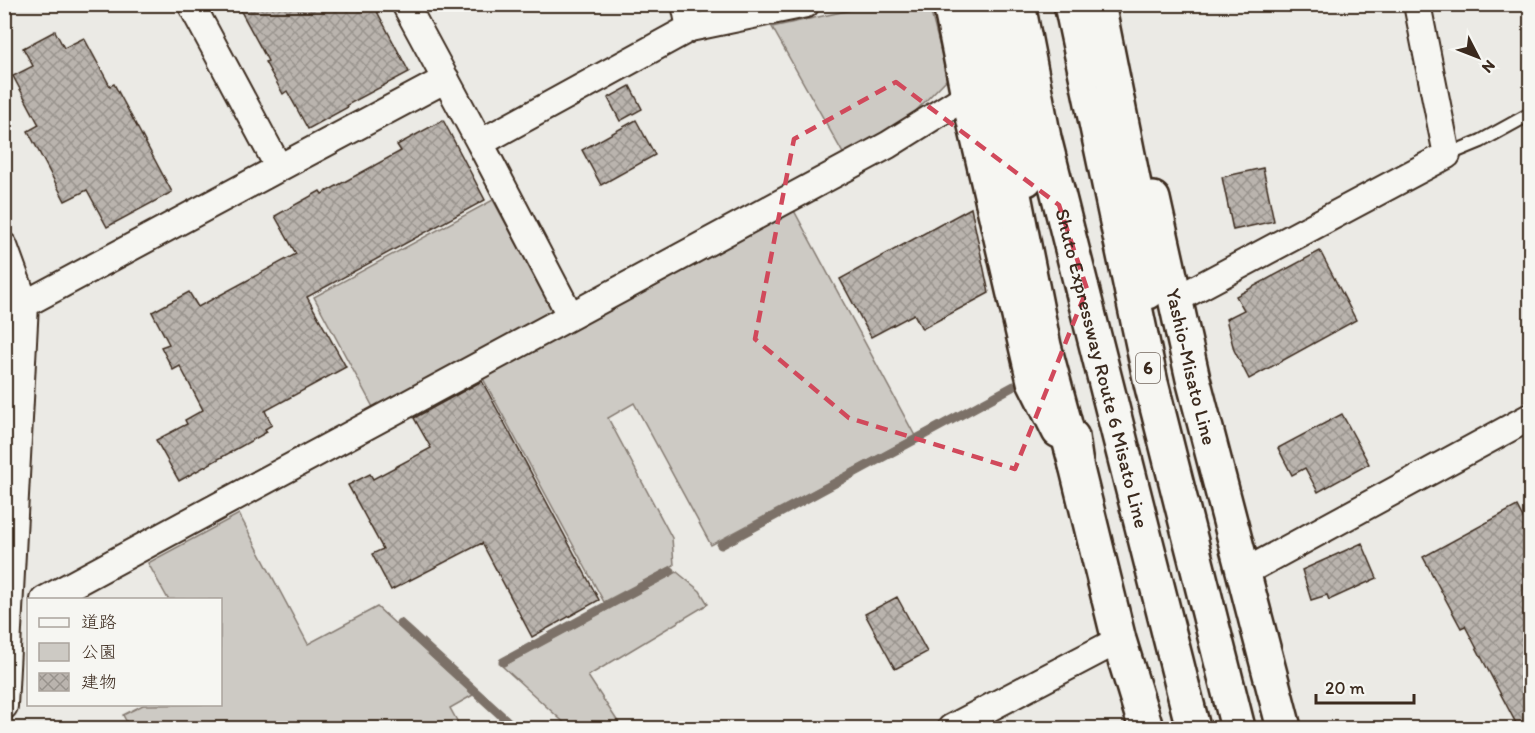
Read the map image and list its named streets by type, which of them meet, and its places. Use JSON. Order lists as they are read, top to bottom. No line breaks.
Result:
{"streets":{"main road":["Shuto Expressway Route 6 Misato Line","6","Yashio-Misato Line"]},"legend":["道路","公園","建物"],"scale_bar":"20 m","north":"bottom right"}
